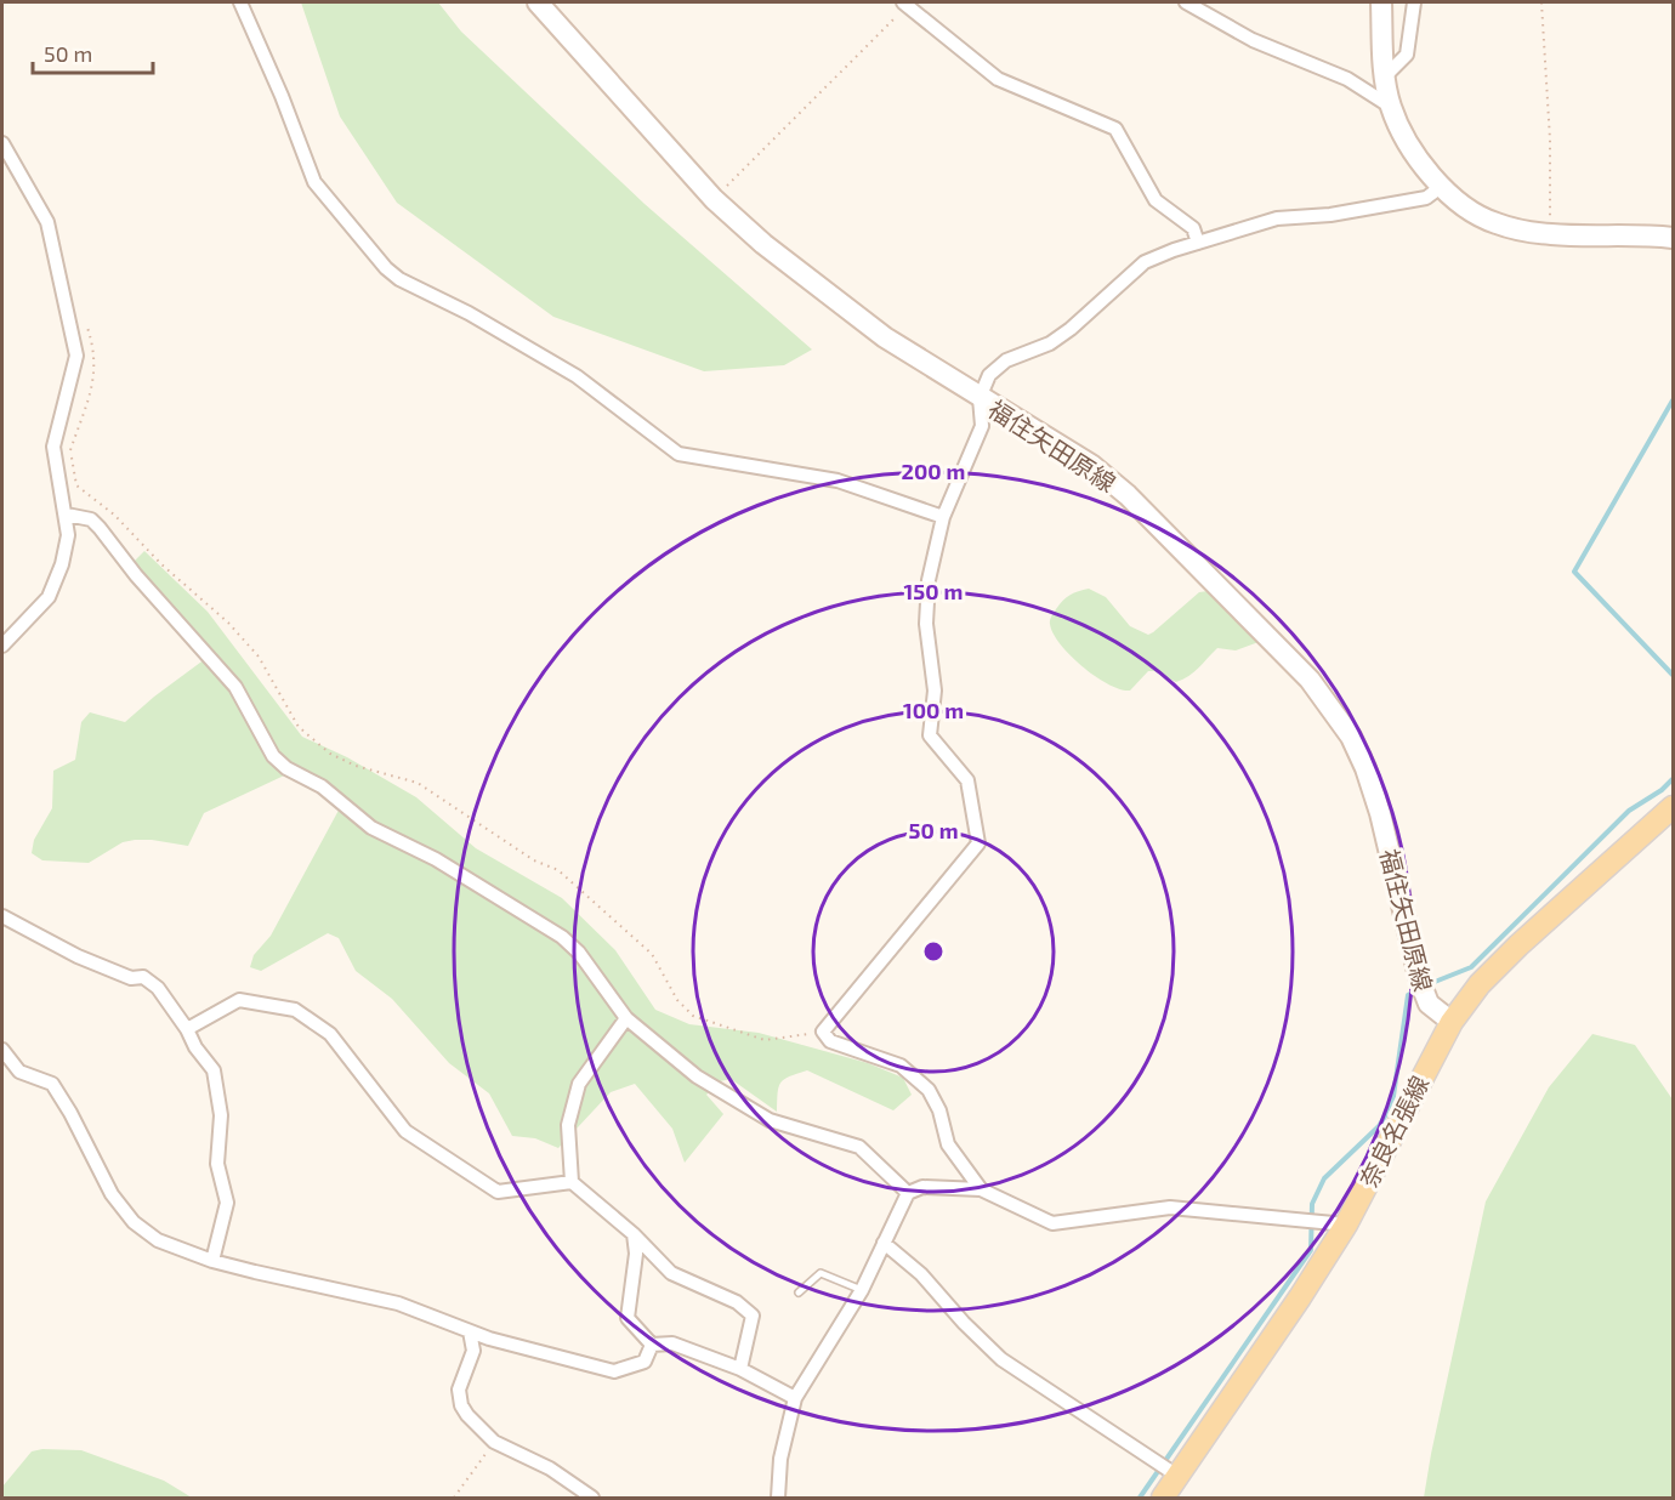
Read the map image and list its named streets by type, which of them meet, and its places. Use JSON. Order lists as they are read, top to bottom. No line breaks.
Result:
{"streets":{"main road":["福住矢田原線","奈良名張線"]},"crossings":[["福住矢田原線","奈良名張線"]],"scale_bar":"50 m","rings":["200 m","150 m","100 m","50 m"]}
